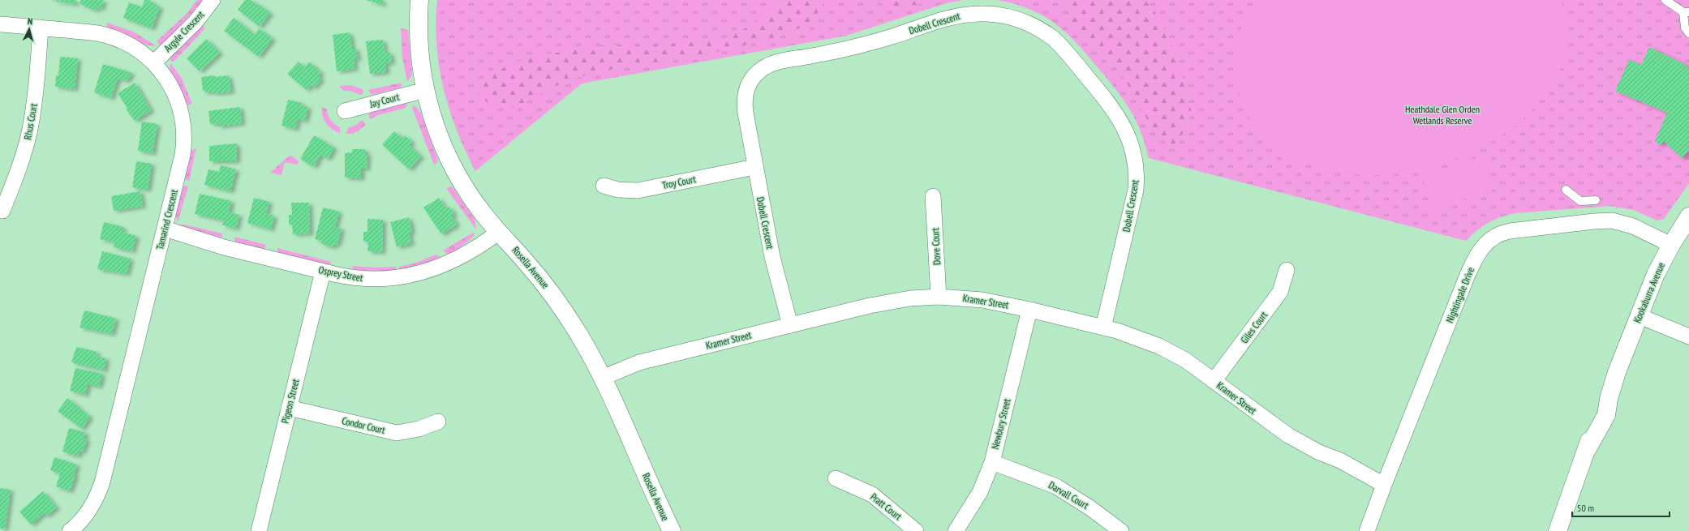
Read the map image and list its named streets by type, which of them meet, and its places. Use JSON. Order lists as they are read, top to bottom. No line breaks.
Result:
{"streets":{"street":["Dobell Crescent","Argyle Crescent","Jay Court","Rhus Court","Troy Court","Tamarind Crescent","Dove Court","Rosella Avenue","Osprey Street","Kookaburra Avenue","Nightingale Drive","Kramer Street","Giles Court","Pigeon Street","Newbury Street","Condor Court","Darvall Court","Pratt Court"]},"crossings":[["Dobell Crescent","Troy Court"],["Dobell Crescent","Kramer Street"],["Argyle Crescent","Tamarind Crescent"],["Jay Court","Rosella Avenue"],["Rhus Court","Tamarind Crescent"],["Tamarind Crescent","Osprey Street"],["Dove Court","Kramer Street"],["Rosella Avenue","Osprey Street"],["Rosella Avenue","Kramer Street"],["Osprey Street","Pigeon Street"],["Kookaburra Avenue","Nightingale Drive"],["Nightingale Drive","Kramer Street"],["Kramer Street","Giles Court"],["Kramer Street","Newbury Street"],["Pigeon Street","Condor Court"],["Newbury Street","Darvall Court"]],"parks":["Heathdale Glen Orden Wetlands Reserve"],"scale_bar":"50 m","north":"top"}
